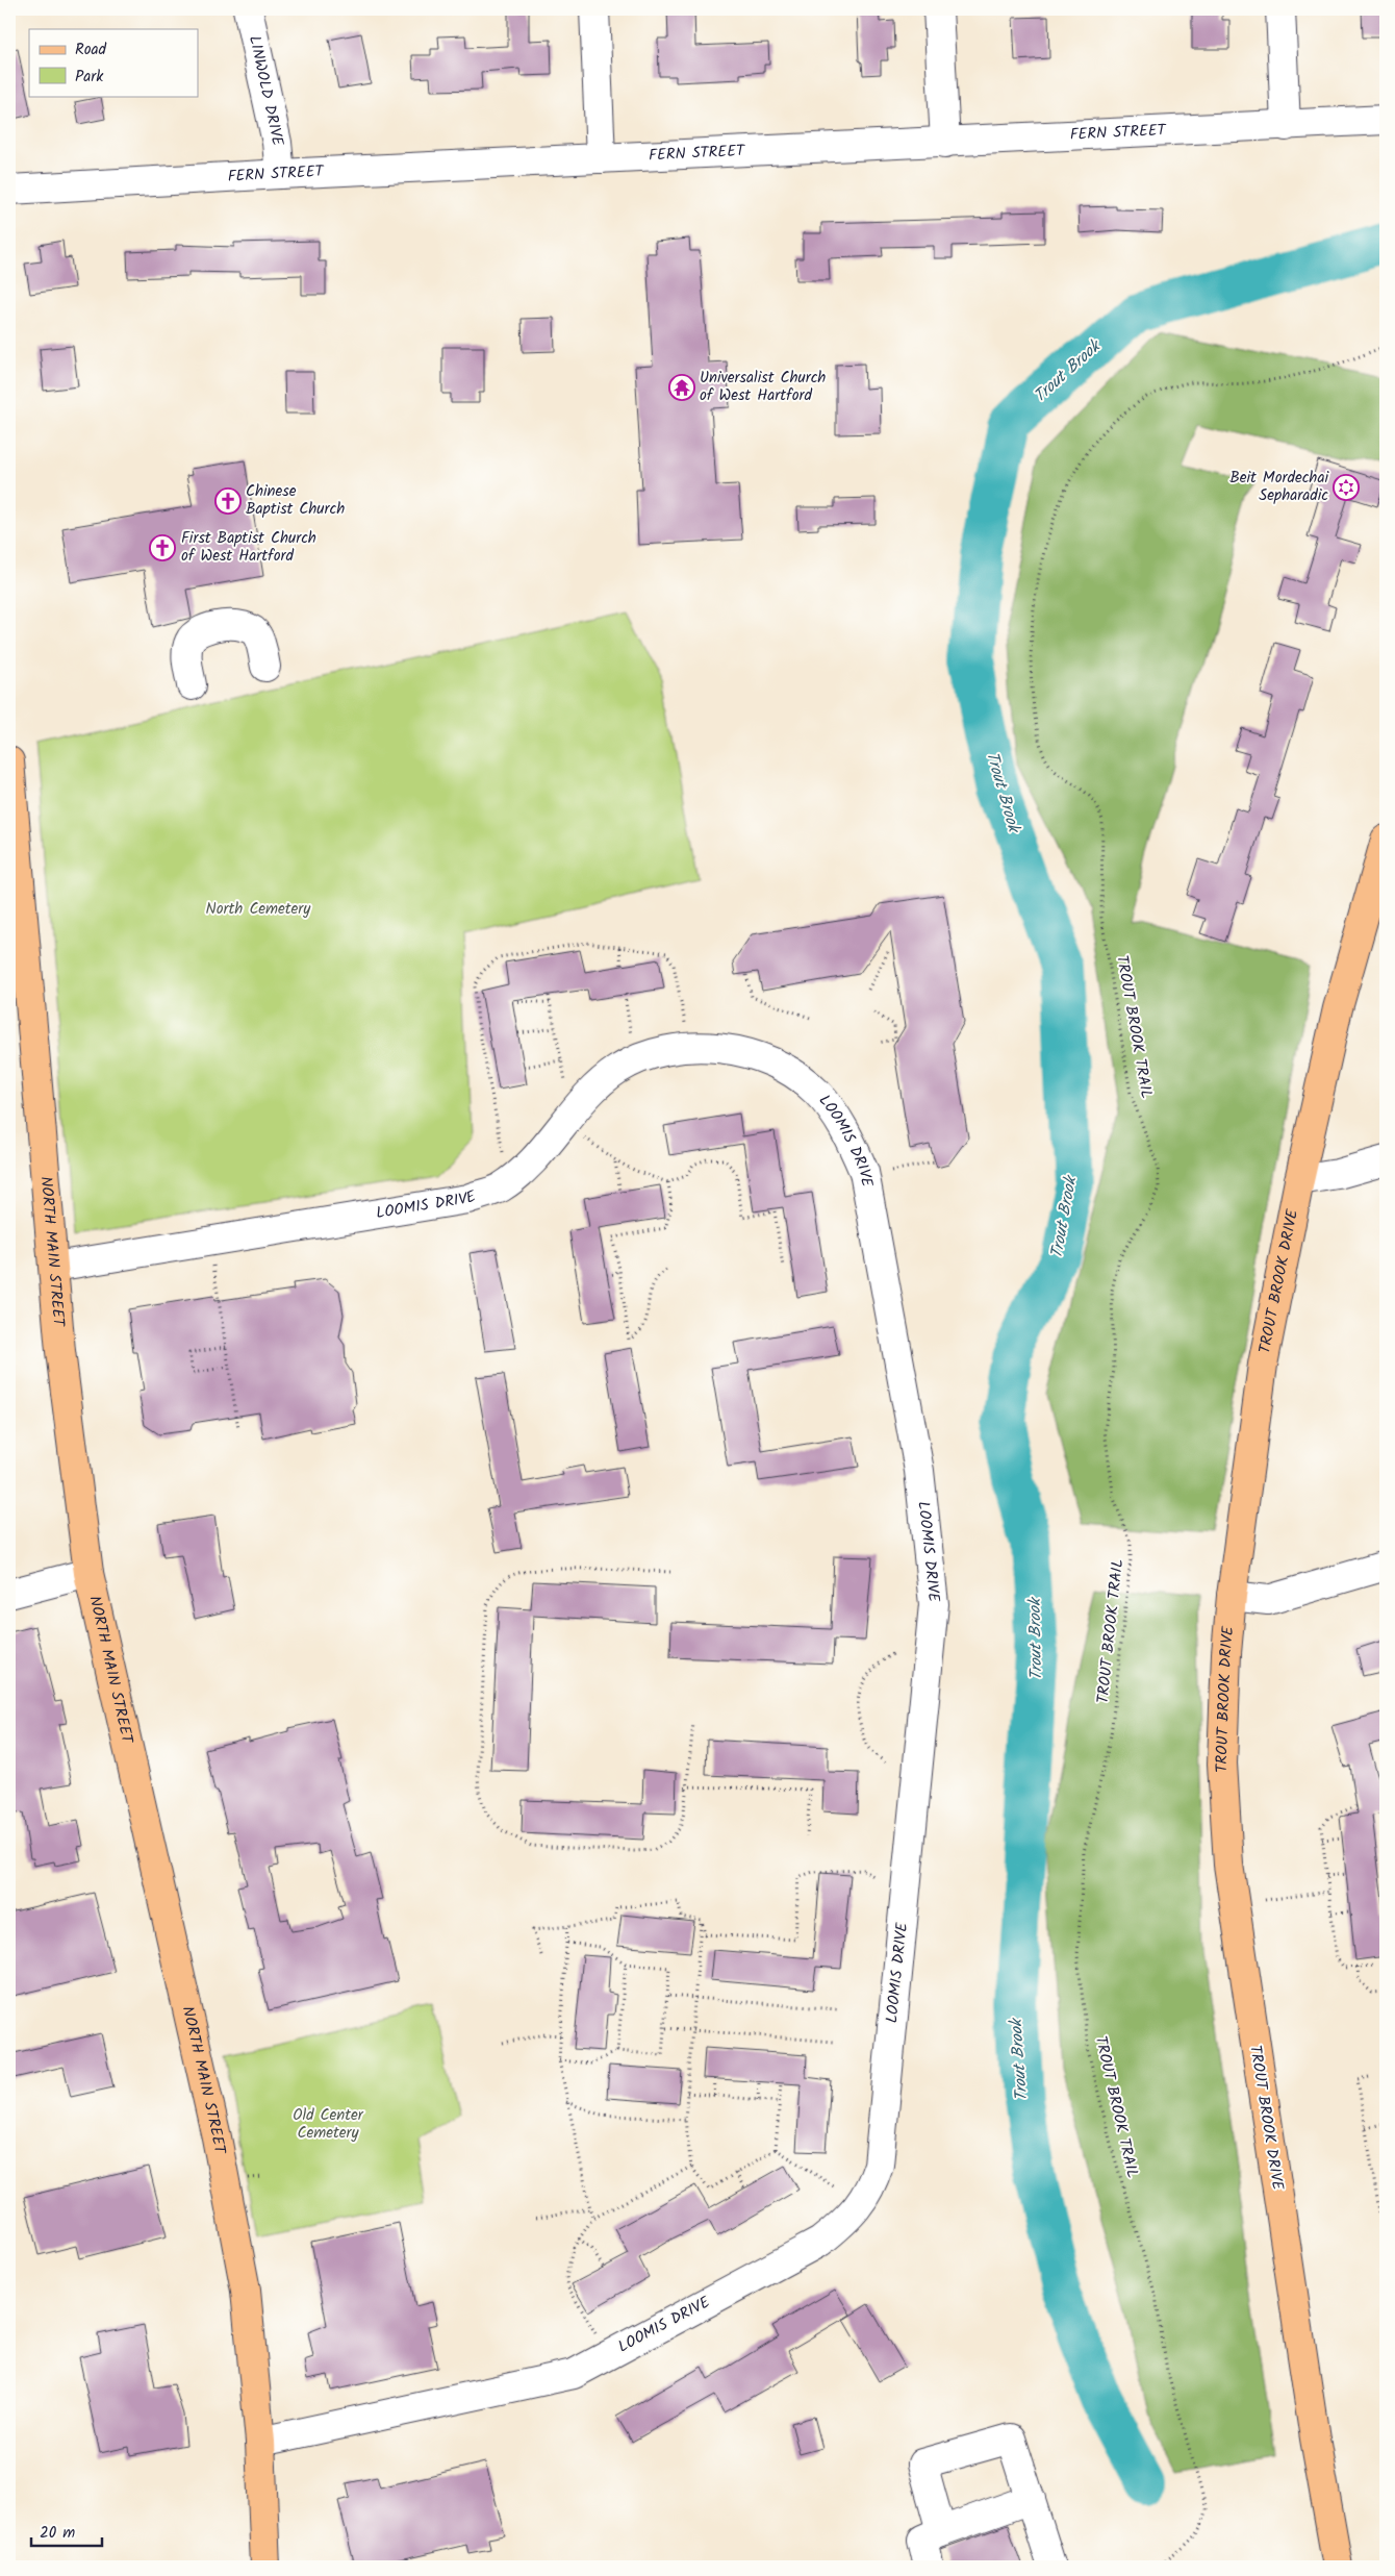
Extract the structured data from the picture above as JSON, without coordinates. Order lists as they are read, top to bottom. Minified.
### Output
{"streets":{"main road":["NORTH MAIN STREET","TROUT BROOK DRIVE"],"street":["LINWOLD DRIVE","FERN STREET","LOOMIS DRIVE"],"path":["TROUT BROOK TRAIL"]},"crossings":[["LINWOLD DRIVE","FERN STREET"],["LOOMIS DRIVE","NORTH MAIN STREET"]],"water":["Trout Brook"],"parks":["North Cemetery","Old Center Cemetery"],"places":{"temple":["Universalist Church of West Hartford"],"synagogue":["Beit Mordechai Sepharadic"],"church":["Chinese Baptist Church","First Baptist Church of West Hartford"]},"legend":["Road","Park"],"scale_bar":"20 m"}
